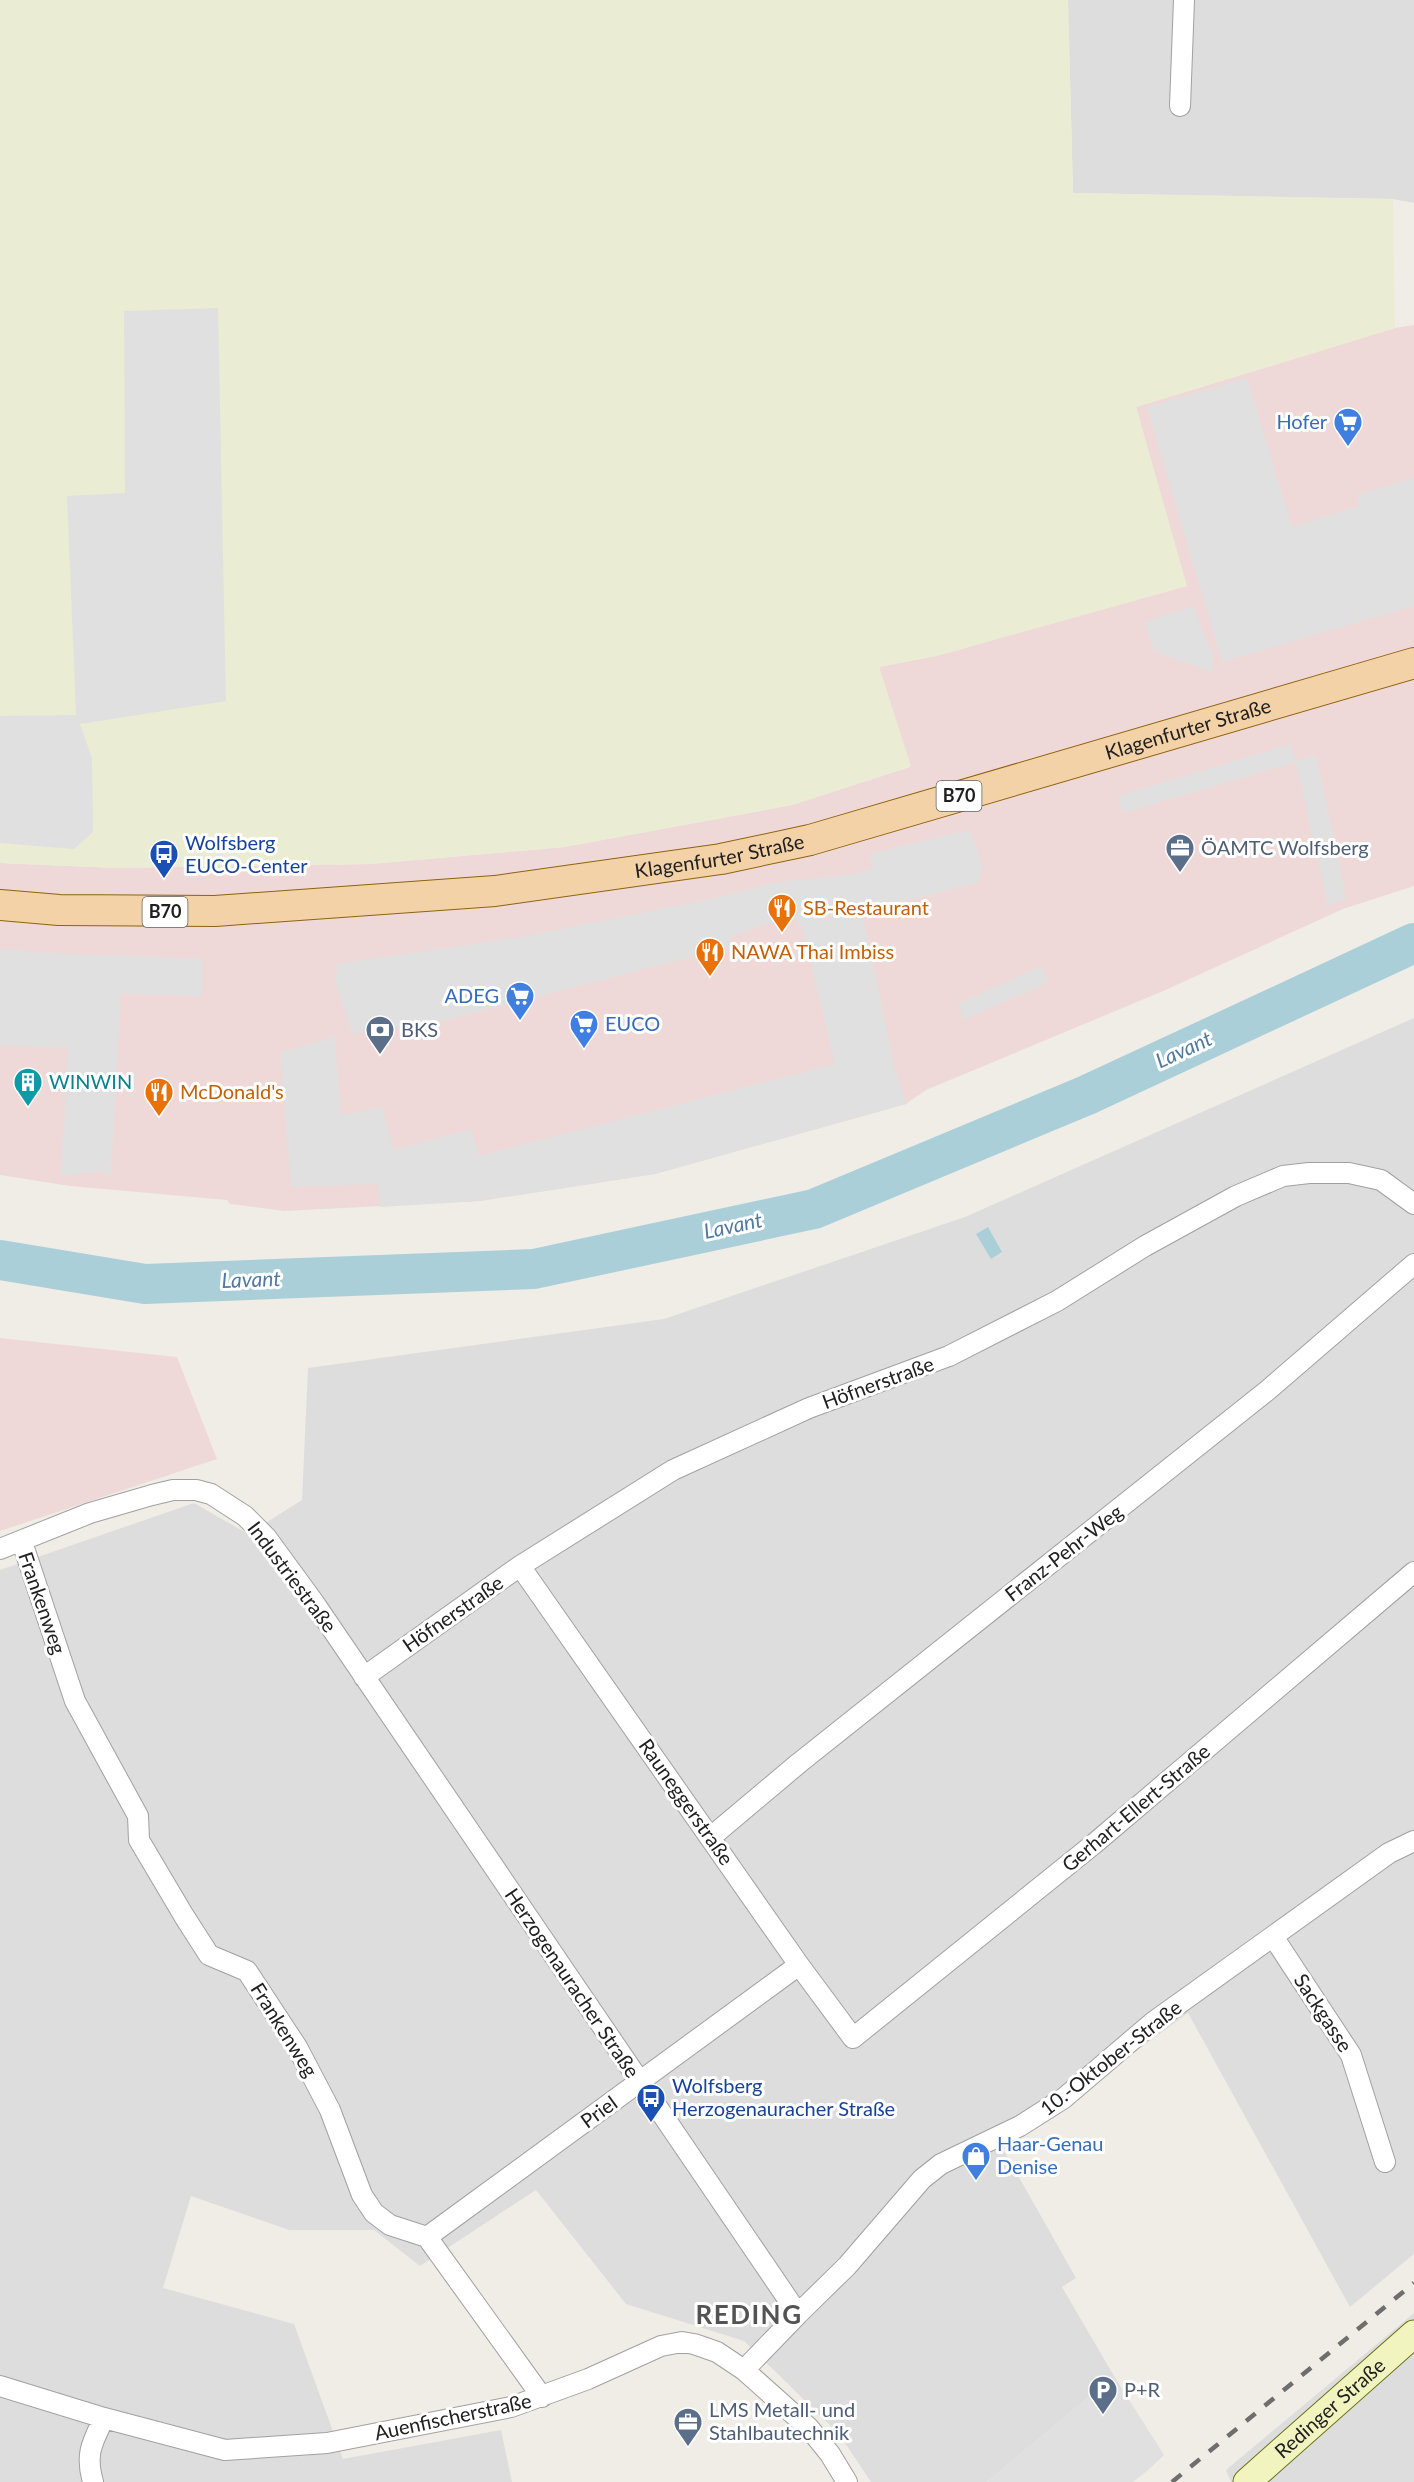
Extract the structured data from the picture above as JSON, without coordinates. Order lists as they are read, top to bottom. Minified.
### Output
{"streets":{"main road":["Klagenfurter Straße","B70","Redinger Straße"],"street":["Höfnerstraße","Franz-Pehr-Weg","Industriestraße","Frankenweg","Rauneggerstraße","Gerhart-Ellert-Straße","Herzogenauracher Straße","Sackgasse","10.-Oktober-Straße","Priel","Auenfischerstraße"]},"crossings":[["Höfnerstraße","Industriestraße"],["Höfnerstraße","Rauneggerstraße"],["Höfnerstraße","Herzogenauracher Straße"],["Franz-Pehr-Weg","Rauneggerstraße"],["Industriestraße","Frankenweg"],["Industriestraße","Herzogenauracher Straße"],["Frankenweg","Priel"],["Rauneggerstraße","Gerhart-Ellert-Straße"],["Rauneggerstraße","Priel"],["Herzogenauracher Straße","10.-Oktober-Straße"],["Herzogenauracher Straße","Priel"],["Sackgasse","10.-Oktober-Straße"]],"districts":["REDING"],"water":["Lavant"],"places":{"supermarket":["Hofer","ADEG","EUCO"],"office":["ÖAMTC Wolfsberg","LMS Metall- und Stahlbautechnik"],"bus stop":["Wolfsberg EUCO-Center","Wolfsberg Herzogenauracher Straße"],"restaurant":["SB-Restaurant","NAWA Thai Imbiss","McDonald's"],"bank":["BKS"],"building":["WINWIN"],"shop":["Haar-Genau Denise"],"parking":["P+R"]}}
